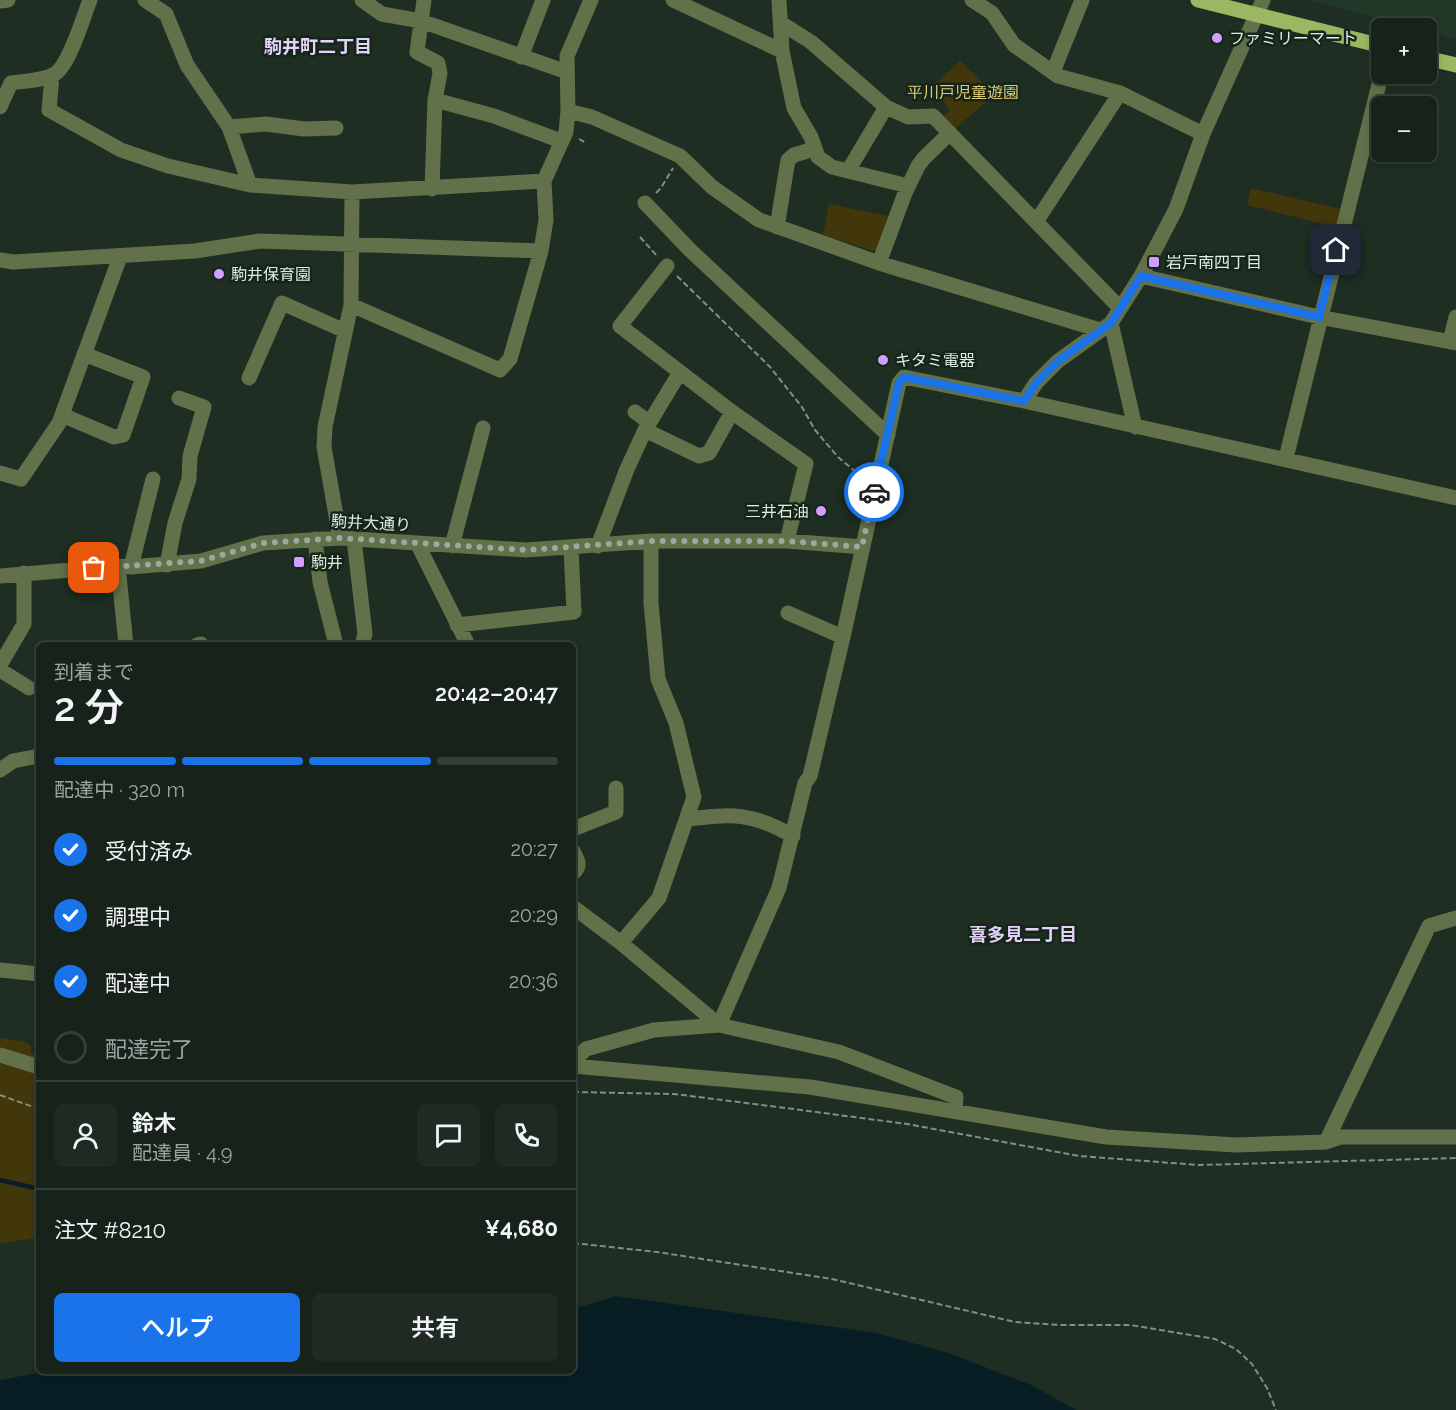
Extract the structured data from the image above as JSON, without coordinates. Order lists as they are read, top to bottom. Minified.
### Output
{"streets":{"street":["駒井大通り"]},"districts":["駒井町二丁目","喜多見二丁目"],"parks":["平川戸児童遊園"],"places":{"other":["ファミリーマート","駒井保育園","キタミ電器","三井石油"],"transit":["岩戸南四丁目","駒井"]},"page":{"map_buttons":["+","−"],"heading":["2 分","到着まで","20:42–20:47"],"panel":["鈴木","配達員 · 4.9","注文 #8210","¥4,680"],"bar":"配達中 · 320 m","list":[["受付済み","20:27"],["調理中","20:29"],["配達中","20:36"],"配達完了"],"buttons":["ヘルプ","共有"]}}
